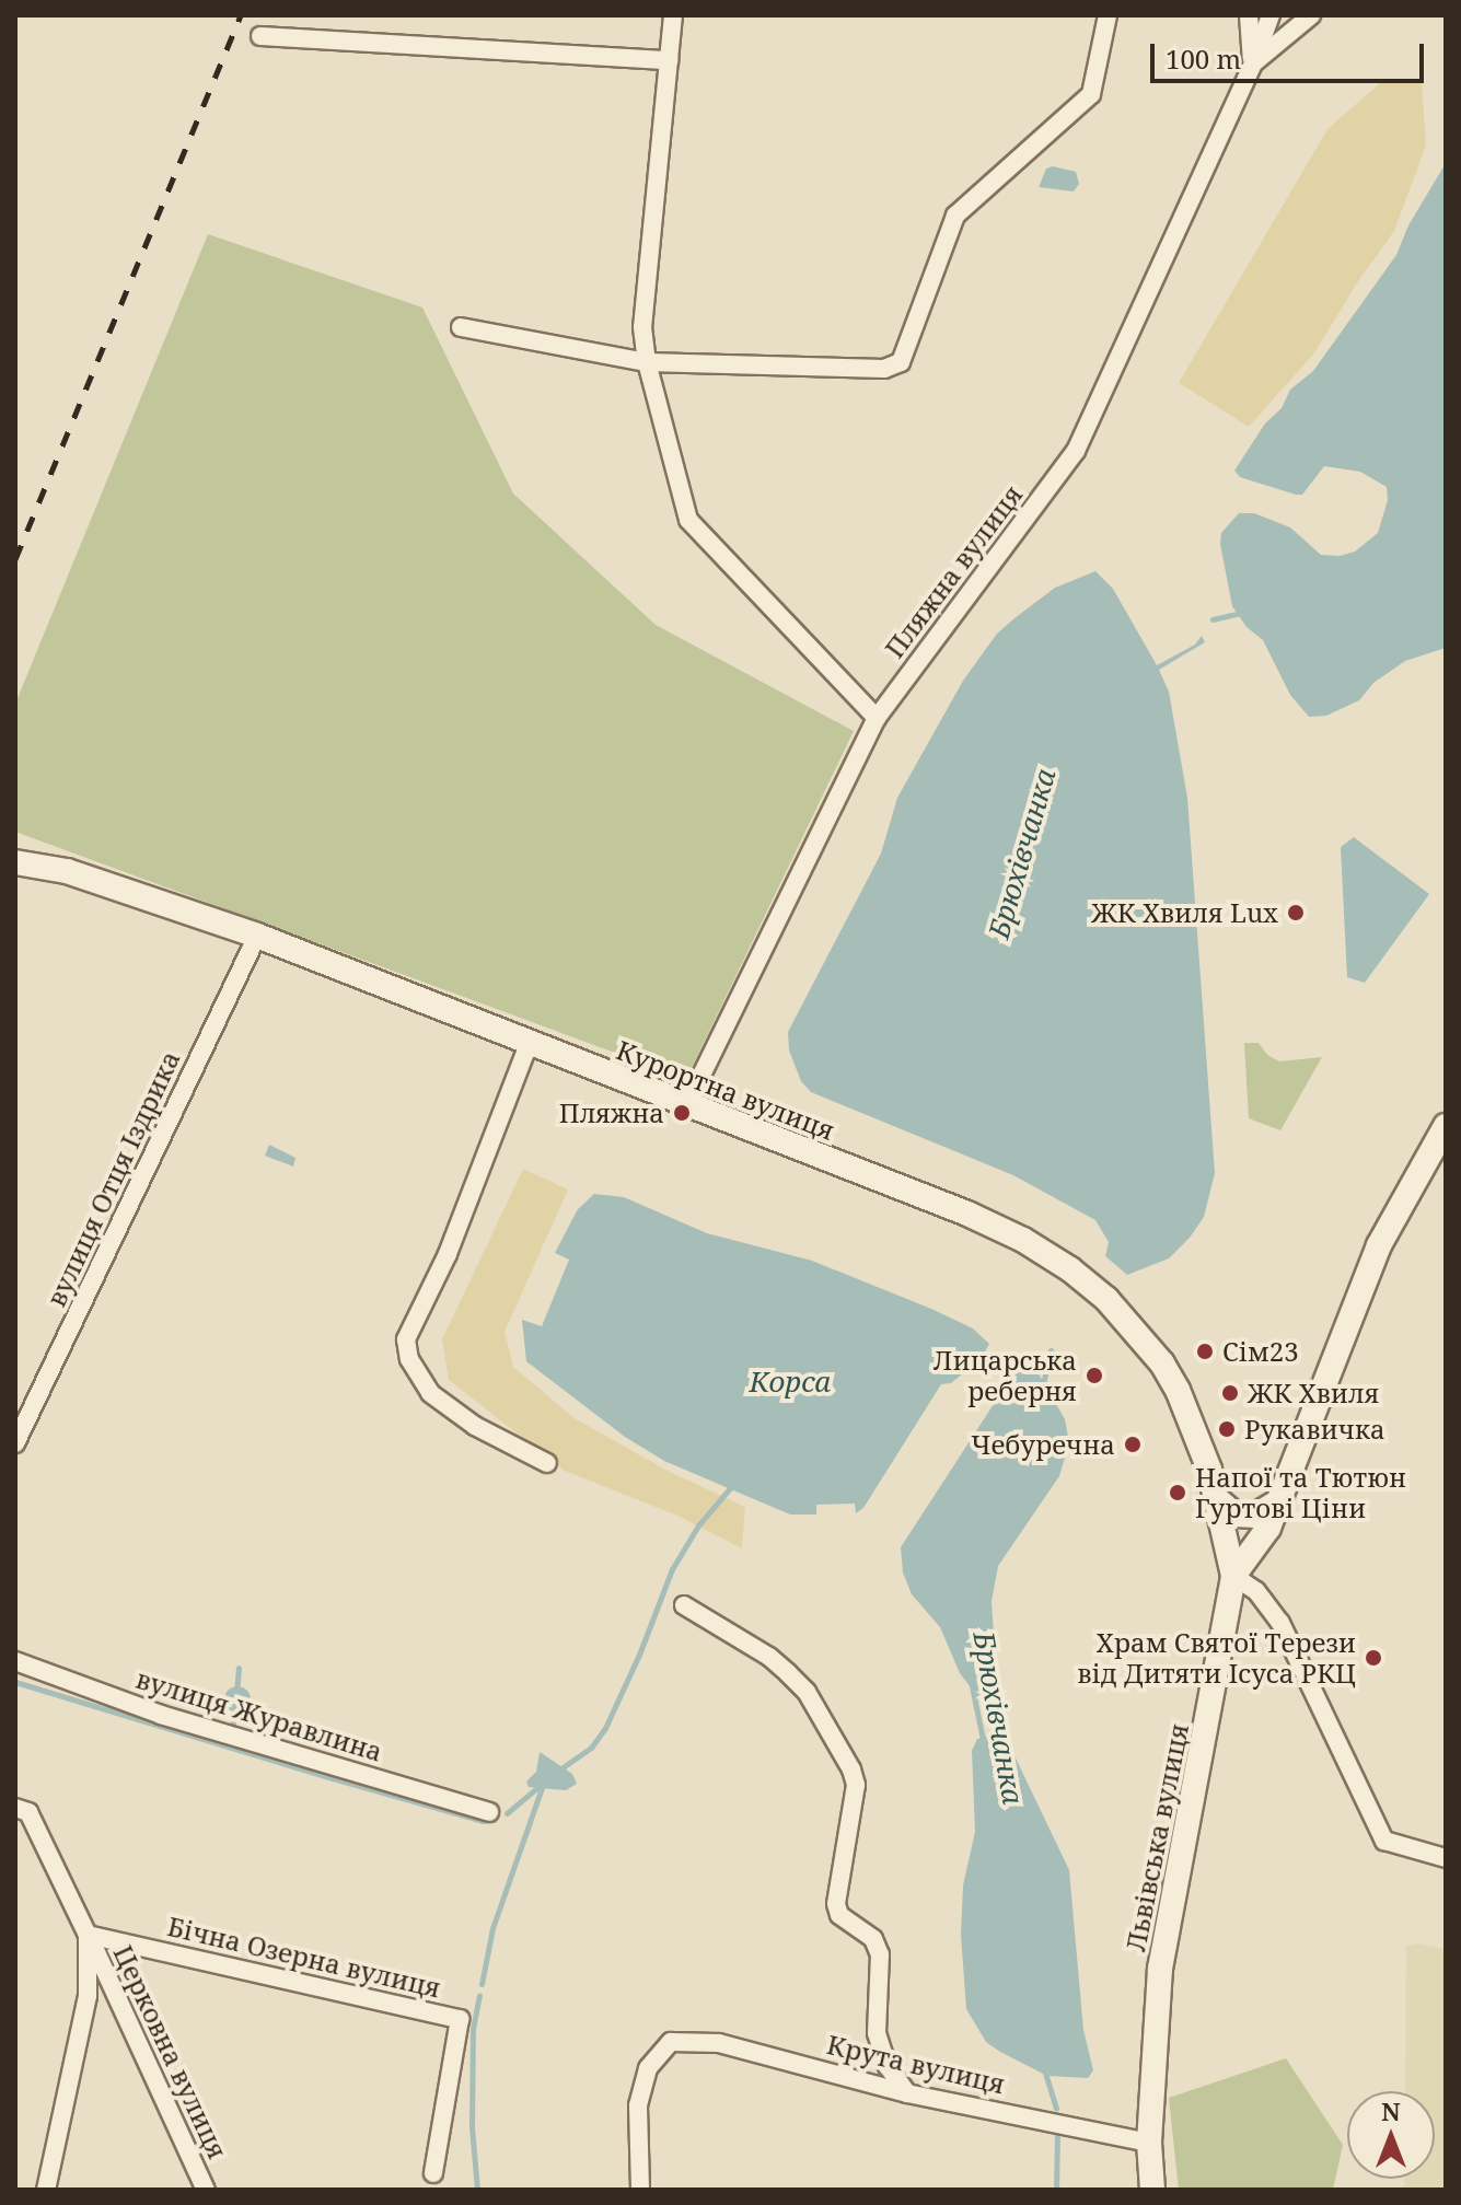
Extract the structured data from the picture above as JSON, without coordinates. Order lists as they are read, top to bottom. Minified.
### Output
{"streets":{"main road":["Курортна вулиця","Львівська вулиця"],"street":["Пляжна вулиця","вулиця Отця Іздрика","вулиця Журавлина","Бічна Озерна вулиця","Церковна вулиця","Крута вулиця"]},"crossings":[["Пляжна вулиця","Курортна вулиця"],["Курортна вулиця","вулиця Отця Іздрика"],["Курортна вулиця","Львівська вулиця"],["Львівська вулиця","Крута вулиця"],["Бічна Озерна вулиця","Церковна вулиця"]],"water":["Брюхівчанка","Корса"],"places":["ЖК Хвиля Lux","Пляжна","Сім23","Лицарська реберня","ЖК Хвиля","Рукавичка","Чебуречна","Напої та Тютюн Гуртові Ціни","Храм Святої Терези від Дитяти Ісуса РКЦ"],"scale_bar":"100 m","north":"top"}
